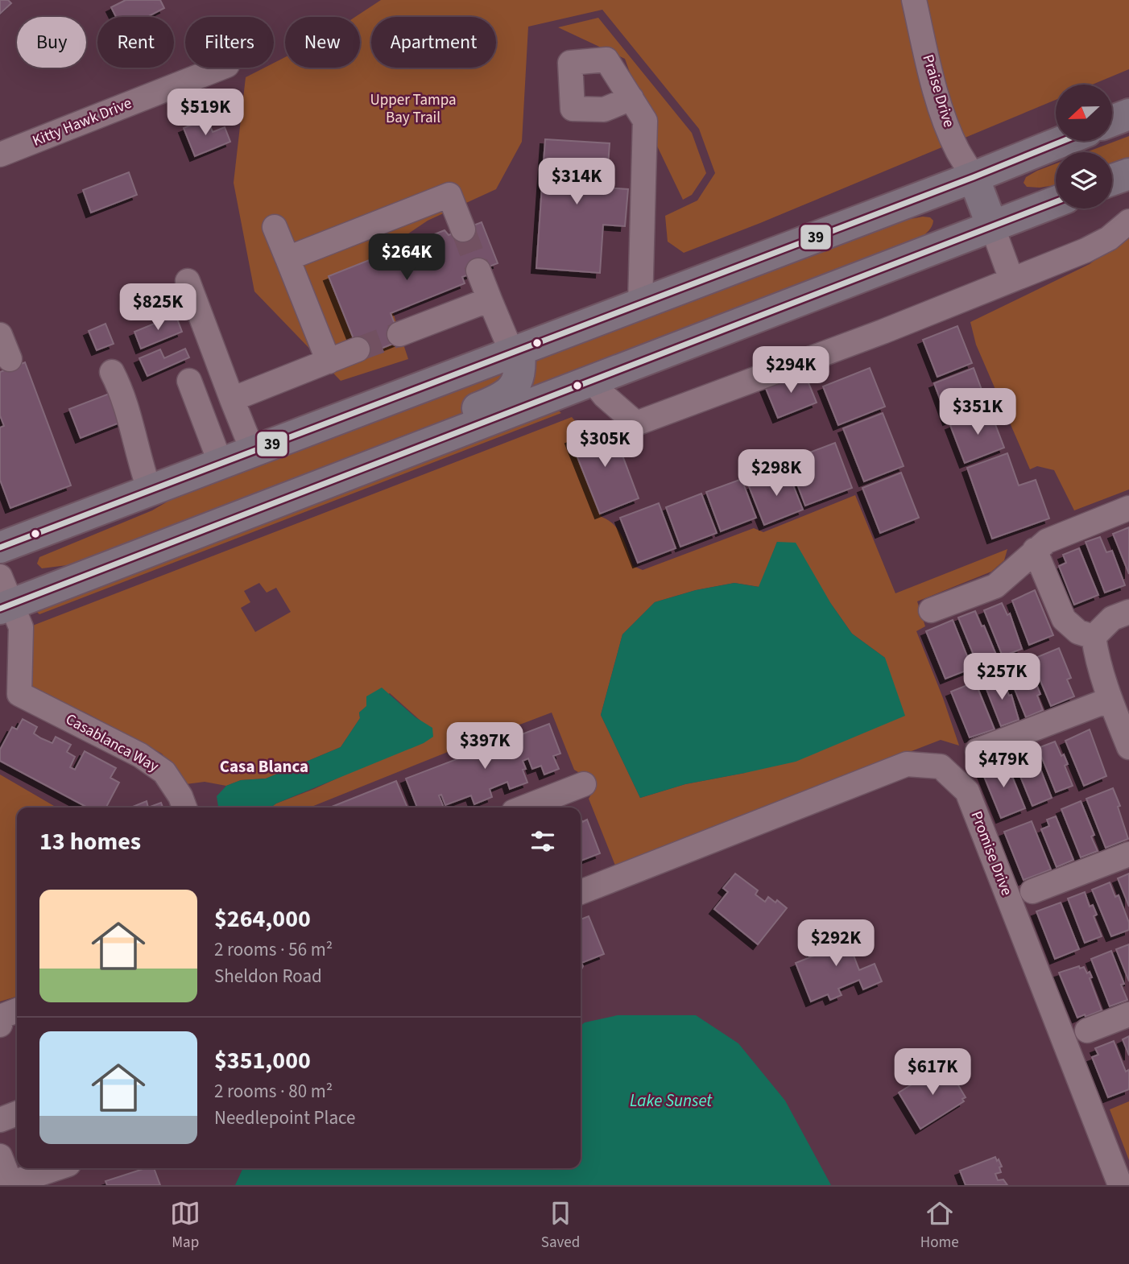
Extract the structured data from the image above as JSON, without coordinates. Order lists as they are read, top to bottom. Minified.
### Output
{"streets":{"street":["Praise Drive","Kitty Hawk Drive","Casablanca Way","Promise Drive"]},"districts":["Casa Blanca"],"water":["Lake Sunset"],"parks":["Upper Tampa Bay Trail"],"lines":["transit line 39"],"north":"left","page":{"chip":["Buy","Rent","Filters","New","Apartment"],"price":["$519K","$314K","$264K","$825K","$294K","$351K","$305K","$298K","$257K","$397K","$479K","$292K","$617K"],"heading":"13 homes","list":[{"name":"$264,000","note":"2 rooms · 56 m² · Sheldon Road"},{"name":"$351,000","note":"2 rooms · 80 m² · Needlepoint Place"}],"tabs":["Map","Saved","Home"]}}
